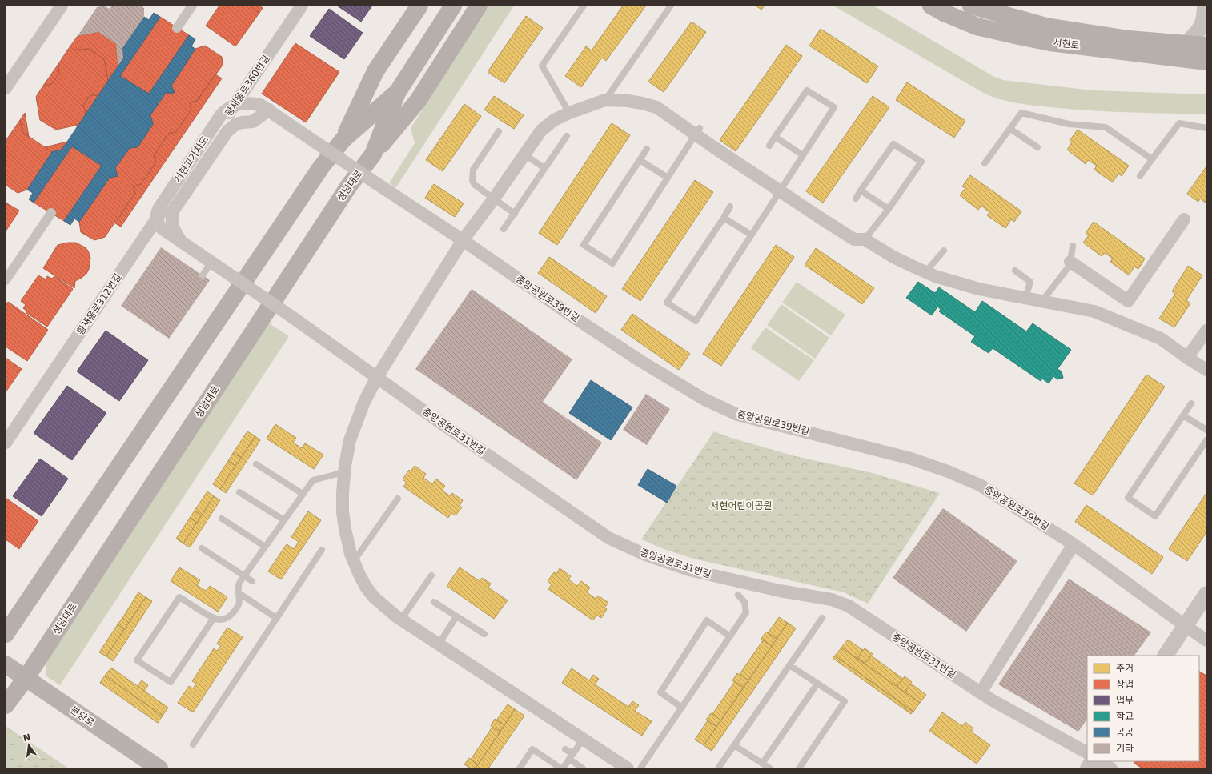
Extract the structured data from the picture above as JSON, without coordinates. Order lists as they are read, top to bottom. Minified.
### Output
{"streets":{"main road":["서현로","성남대로","분당로"],"street":["황새울로360번길","서현고가차도","중앙공원로39번길","황새울로312번길","중앙공원로31번길"]},"crossings":[["황새울로360번길","황새울로312번길"],["서현고가차도","중앙공원로39번길"],["서현고가차도","중앙공원로31번길"],["성남대로","분당로"]],"parks":["서현어린이공원"],"legend":["주거","상업","업무","학교","공공","기타"],"north":"top"}
